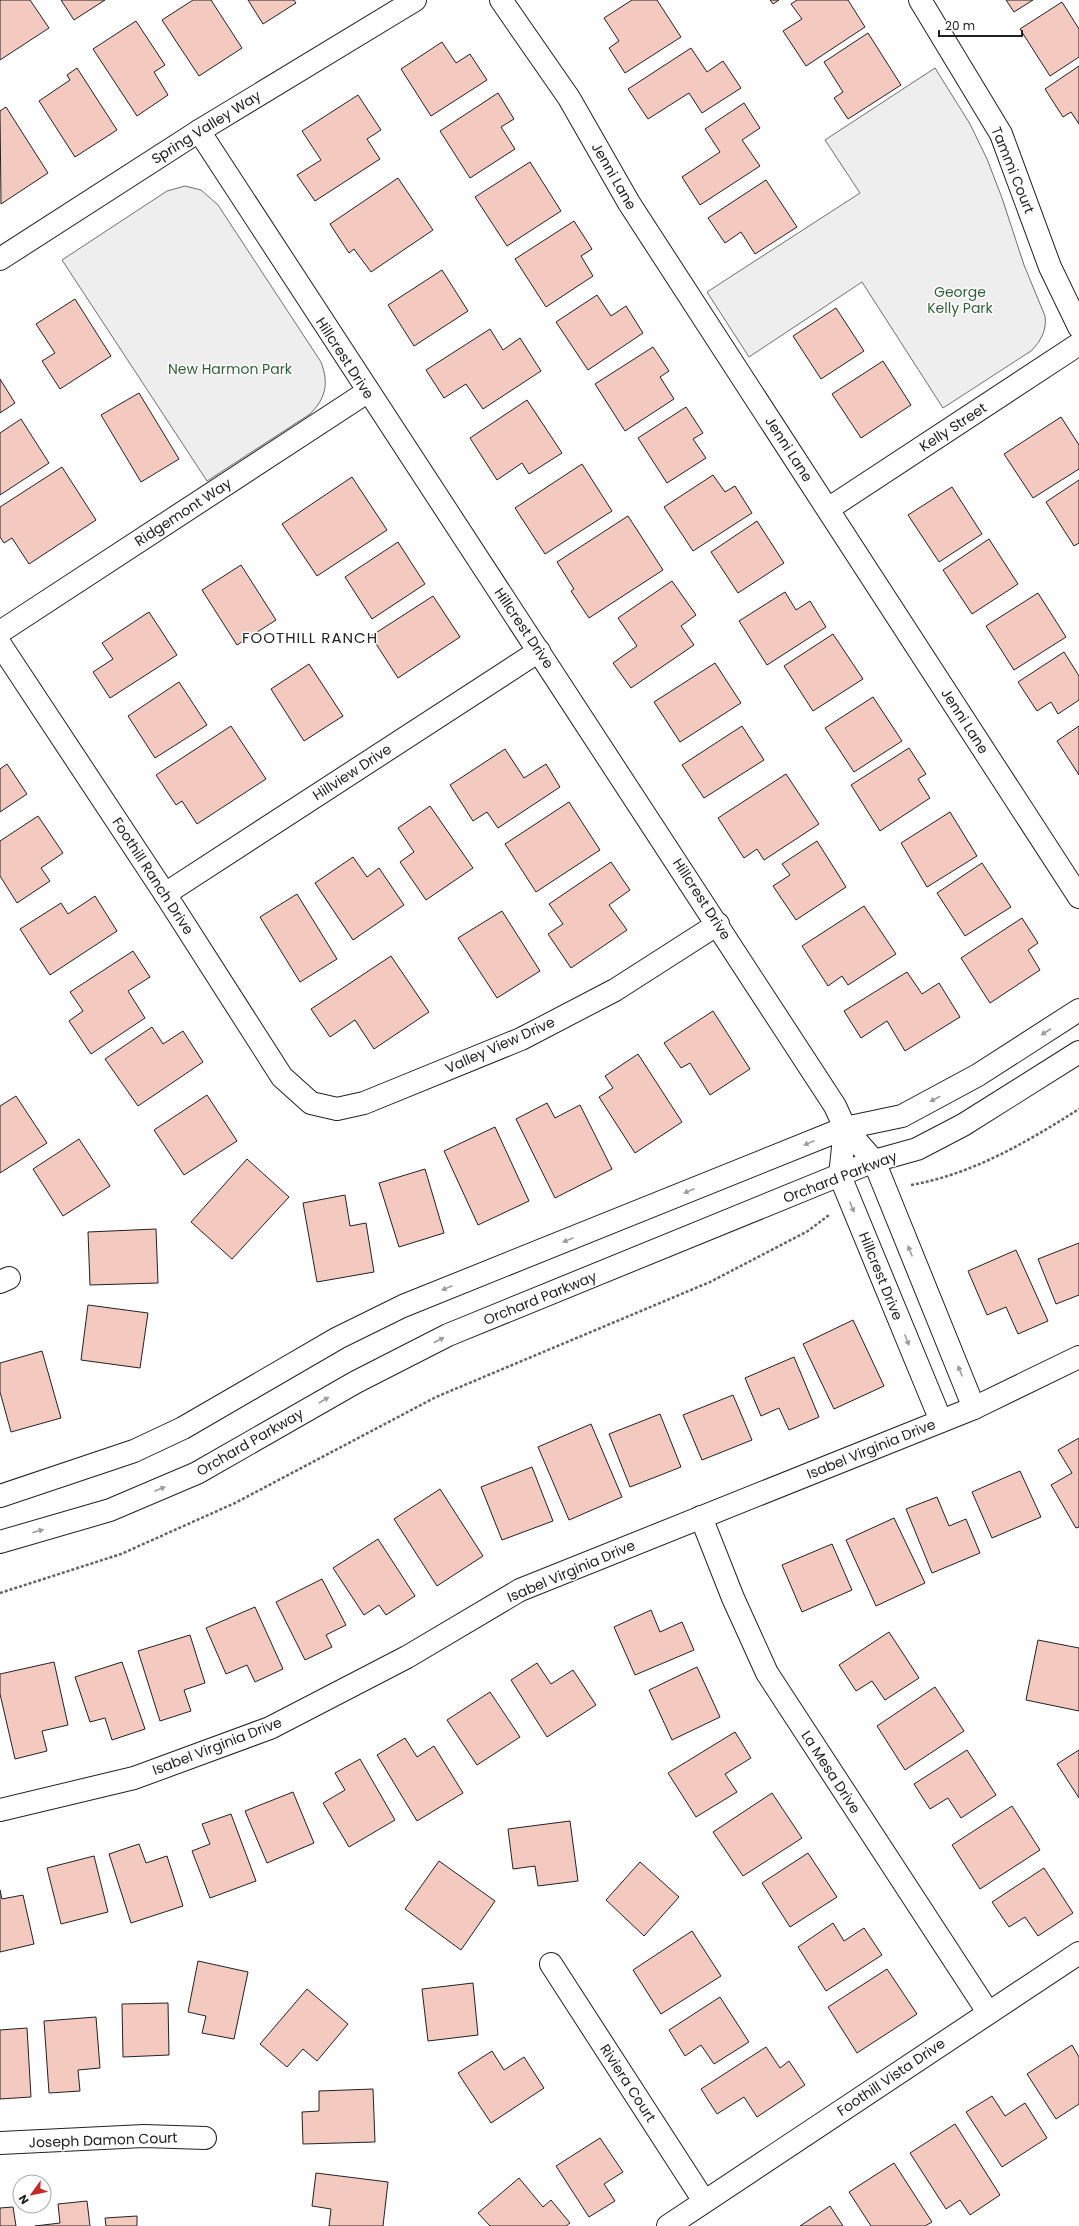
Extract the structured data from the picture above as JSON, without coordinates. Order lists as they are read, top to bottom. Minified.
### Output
{"streets":{"street":["Spring Valley Way","Tammi Court","Jenni Lane","Hillcrest Drive","Kelly Street","Ridgemont Way","Hillview Drive","Foothill Ranch Drive","Valley View Drive","Orchard Parkway","Isabel Virginia Drive","La Mesa Drive","Foothill Vista Drive","Riviera Court","Joseph Damon Court"]},"crossings":[["Spring Valley Way","Hillcrest Drive"],["Jenni Lane","Kelly Street"],["Hillcrest Drive","Ridgemont Way"],["Hillcrest Drive","Hillview Drive"],["Hillcrest Drive","Valley View Drive"],["Hillcrest Drive","Orchard Parkway"],["Hillcrest Drive","Isabel Virginia Drive"],["Hillview Drive","Foothill Ranch Drive"],["Foothill Ranch Drive","Valley View Drive"],["Isabel Virginia Drive","La Mesa Drive"],["La Mesa Drive","Foothill Vista Drive"],["Foothill Vista Drive","Riviera Court"]],"districts":["FOOTHILL RANCH"],"parks":["George Kelly Park","New Harmon Park"],"scale_bar":"20 m","north":"bottom left"}
